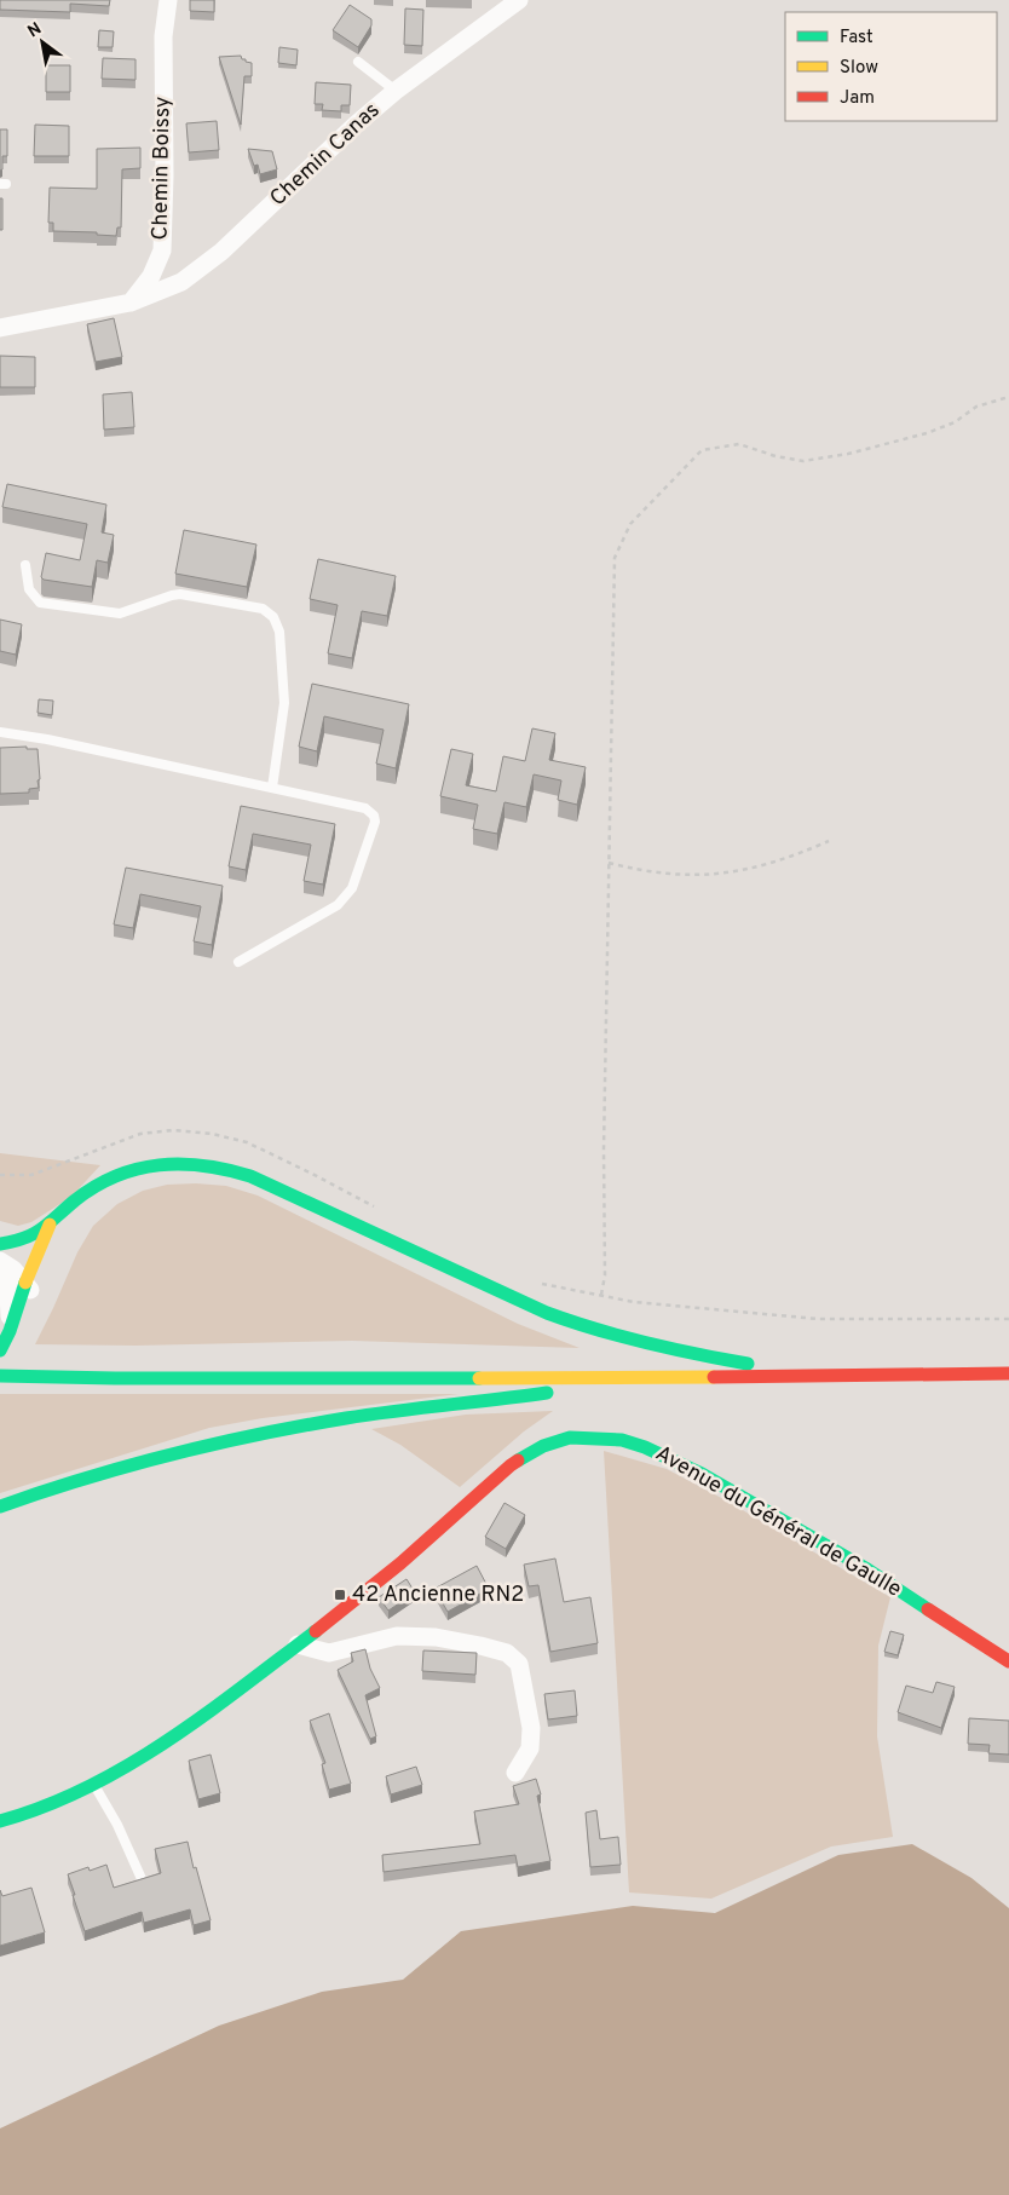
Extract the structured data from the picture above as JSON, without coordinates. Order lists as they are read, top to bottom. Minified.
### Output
{"streets":{"main road":["Avenue du Général de Gaulle"],"street":["Chemin Canas","Chemin Boissy"]},"crossings":[["Chemin Canas","Chemin Boissy"]],"places":{"transit":["42 Ancienne RN2"]},"legend":["Fast","Slow","Jam"],"north":"top left"}
